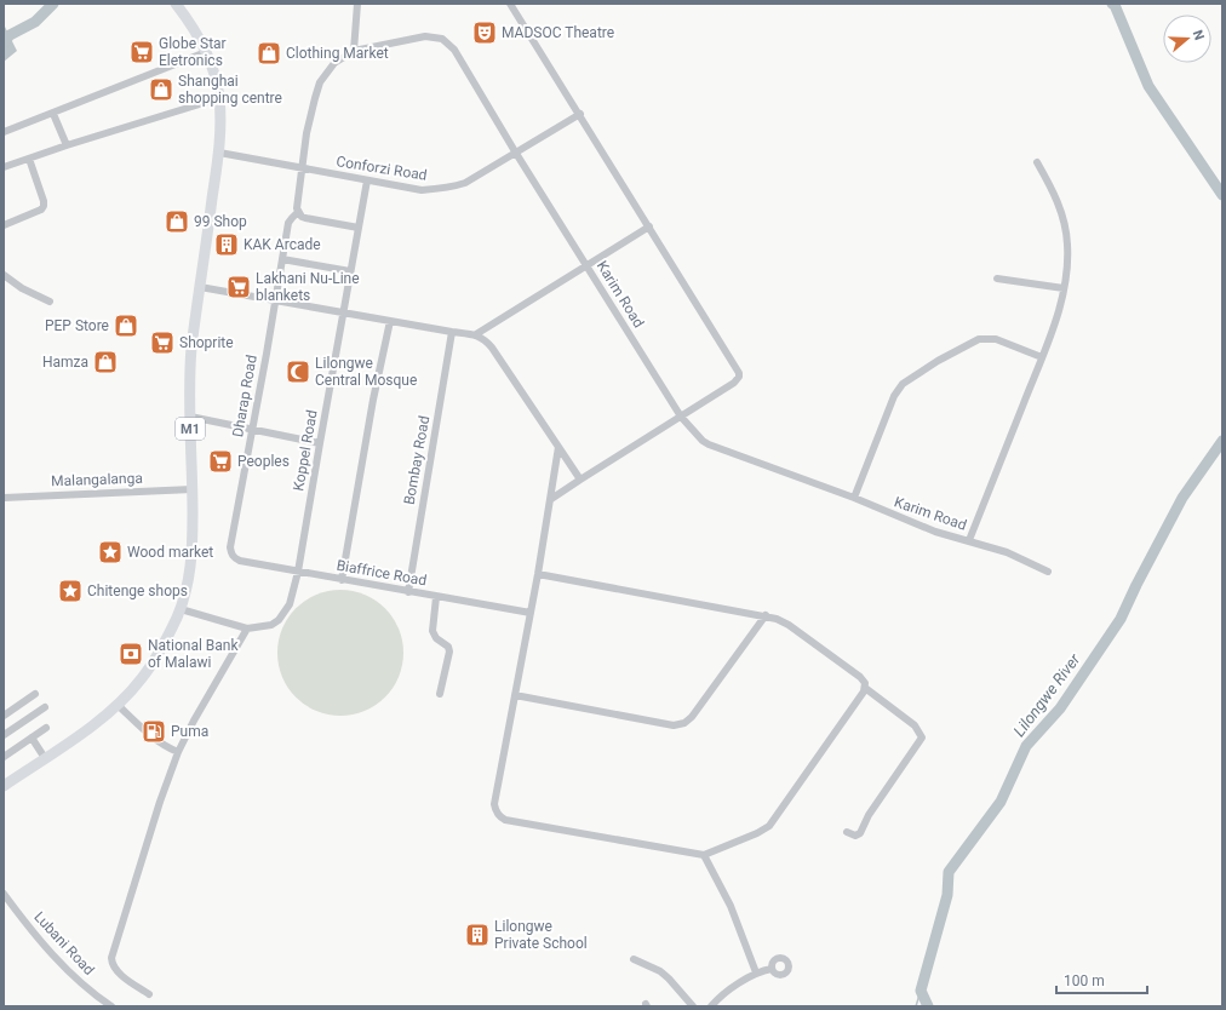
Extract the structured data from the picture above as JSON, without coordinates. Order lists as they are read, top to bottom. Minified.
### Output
{"streets":{"highway":["M1"],"street":["Conforzi Road","Karim Road","Dharap Road","Koppel Road","Bombay Road","Malangalanga","Biaffrice Road","Lubani Road"]},"crossings":[["Conforzi Road","Karim Road"],["Conforzi Road","M1"],["Conforzi Road","Koppel Road"],["Karim Road","Dharap Road"],["Dharap Road","Biaffrice Road"],["M1","Koppel Road"],["M1","Malangalanga"],["Koppel Road","Biaffrice Road"],["Bombay Road","Biaffrice Road"]],"water":["Lilongwe River"],"places":{"theatre":["MADSOC Theatre"],"supermarket":["Globe Star Eletronics","Lakhani Nu-Line blankets","Shoprite","Peoples"],"shop":["Clothing Market","Shanghai shopping centre","99 Shop","PEP Store","Hamza"],"building":["KAK Arcade","Lilongwe Private School"],"mosque":["Lilongwe Central Mosque"],"place":["Wood market","Chitenge shops"],"bank":["National Bank of Malawi"],"fuel station":["Puma"]},"scale_bar":"100 m","north":"right"}
